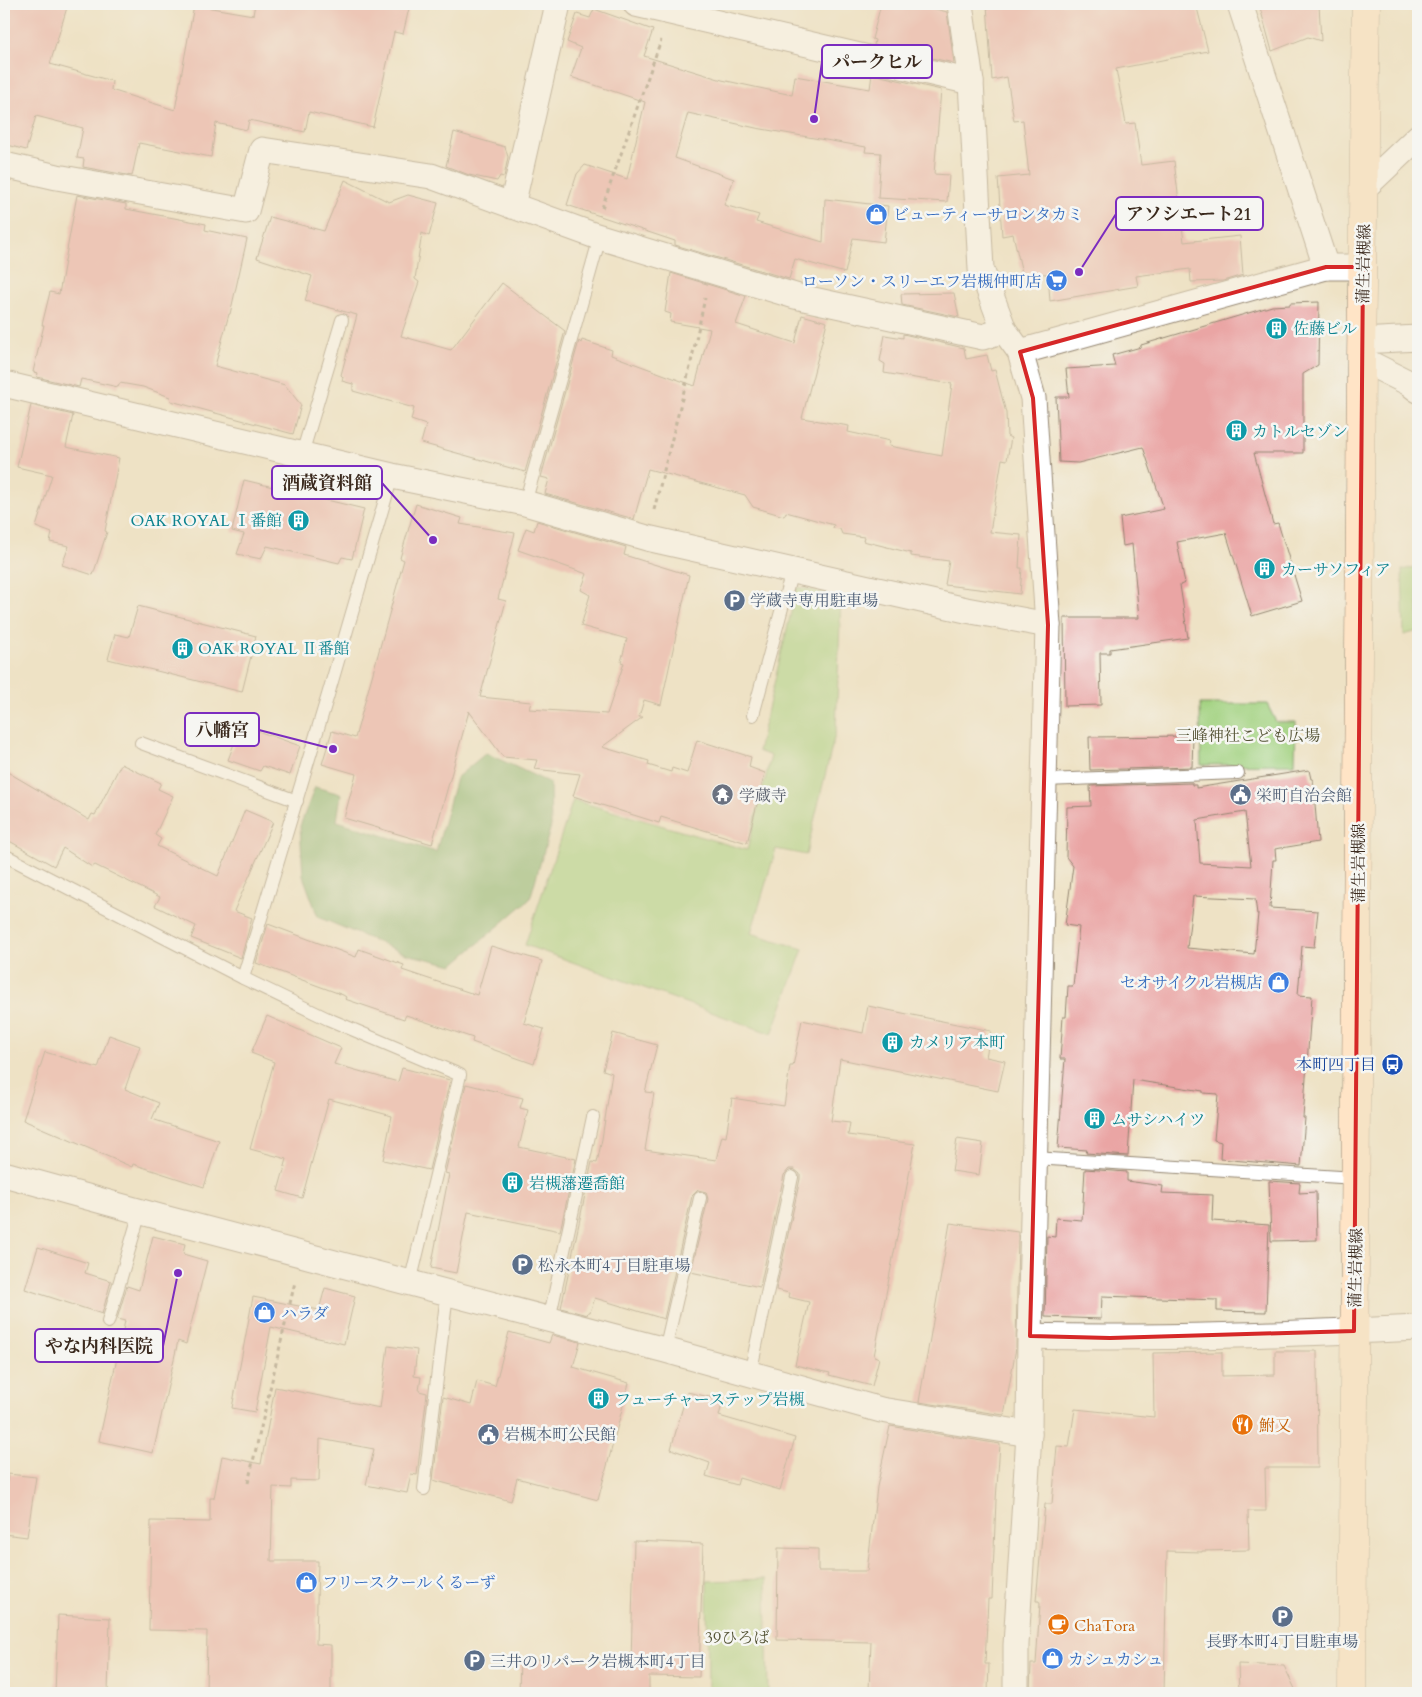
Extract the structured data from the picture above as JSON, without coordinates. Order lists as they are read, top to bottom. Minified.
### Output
{"streets":{"main road":["蒲生岩槻線"]},"parks":["三峰神社こども広場","39ひろば"],"places":{"other":["パークヒル","アソシエート21","酒蔵資料館","八幡宮","やな内科医院"],"shop":["ビューティーサロンタカミ","セオサイクル岩槻店","ハラダ","フリースクールくるーず","カシュカシュ"],"supermarket":["ローソン・スリーエフ岩槻仲町店"],"building":["佐藤ビル","カトルセゾン","OAK ROYAL Ⅰ番館","カーサソフィア","OAK ROYAL Ⅱ番館","カメリア本町","ムサシハイツ","岩槻藩遷喬館","フューチャーステップ岩槻"],"parking":["学蔵寺専用駐車場","松永本町4丁目駐車場","長野本町4丁目駐車場","三井のリパーク岩槻本町4丁目"],"temple":["学蔵寺"],"public building":["栄町自治会館","岩槻本町公民館"],"bus stop":["本町四丁目"],"restaurant":["鮒又"],"cafe":["ChaTora"]}}
